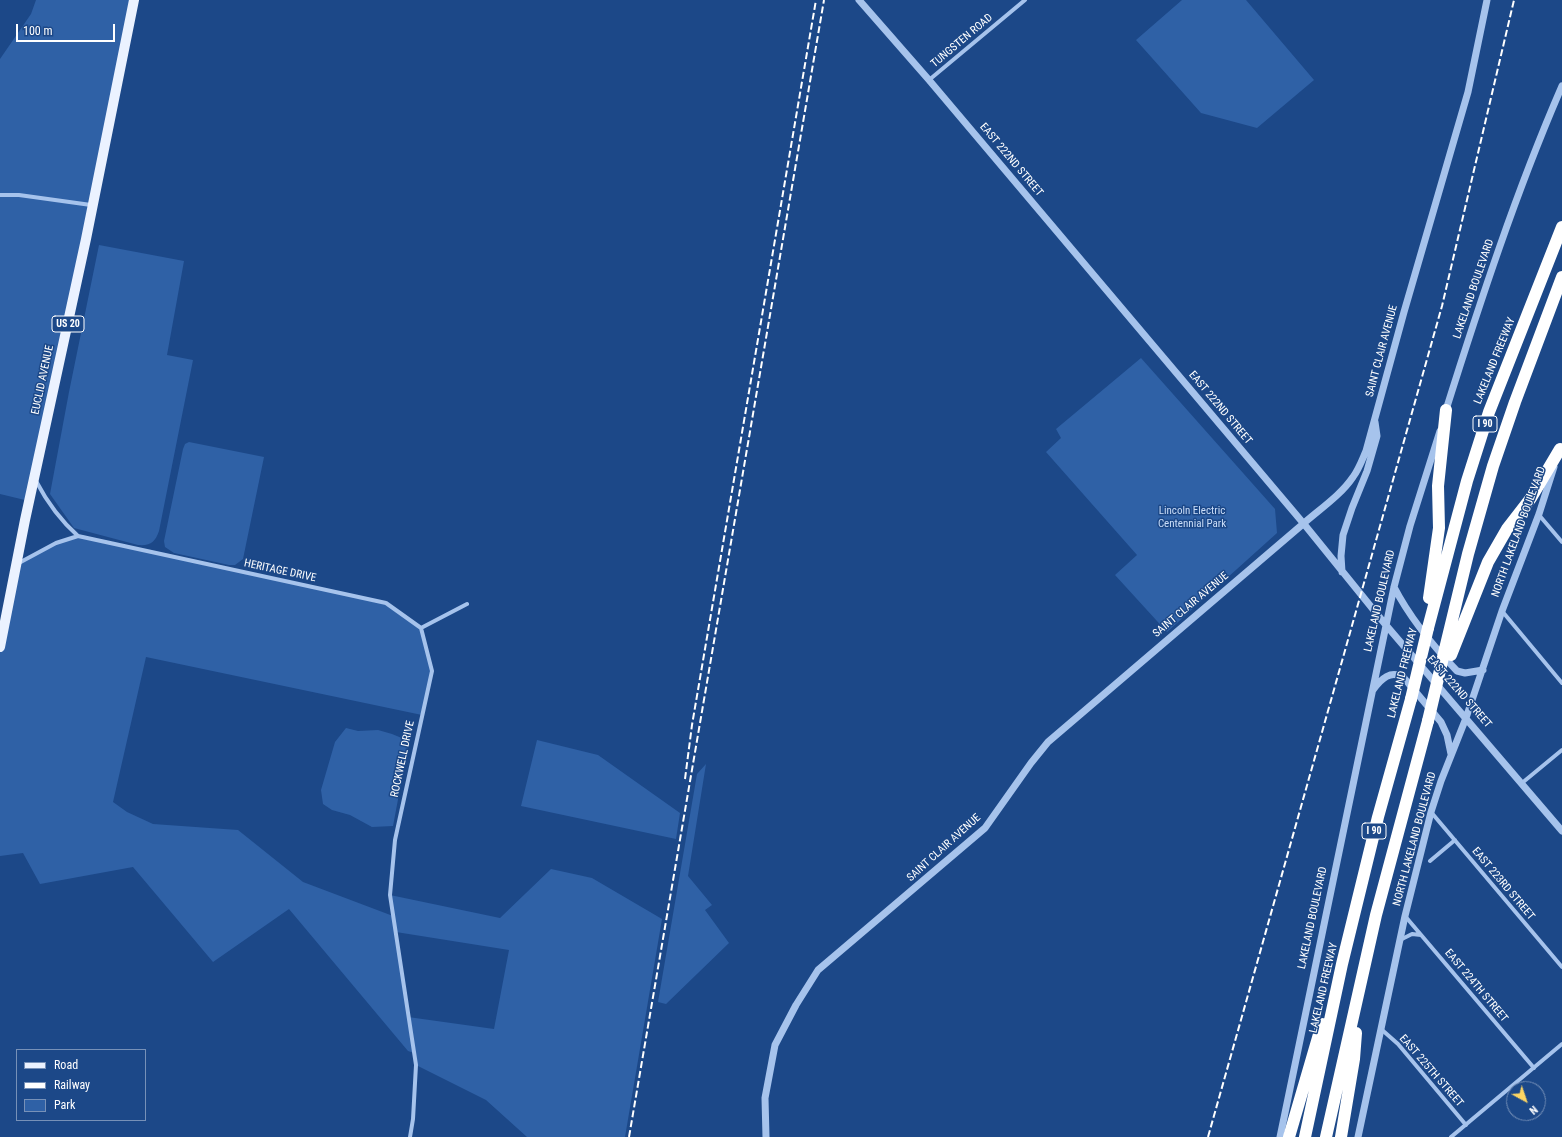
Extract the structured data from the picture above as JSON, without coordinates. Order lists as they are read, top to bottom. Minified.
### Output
{"streets":{"highway":["LAKELAND FREEWAY","I 90"],"main road":["US 20","EUCLID AVENUE"],"street":["TUNGSTEN ROAD","EAST 222ND STREET","LAKELAND BOULEVARD","SAINT CLAIR AVENUE","NORTH LAKELAND BOULEVARD","HERITAGE DRIVE","ROCKWELL DRIVE","EAST 223RD STREET","EAST 224TH STREET","EAST 225TH STREET"]},"crossings":[["TUNGSTEN ROAD","EAST 222ND STREET"],["EAST 222ND STREET","LAKELAND BOULEVARD"],["EAST 222ND STREET","SAINT CLAIR AVENUE"],["EAST 222ND STREET","NORTH LAKELAND BOULEVARD"],["EUCLID AVENUE","HERITAGE DRIVE"],["NORTH LAKELAND BOULEVARD","EAST 223RD STREET"],["NORTH LAKELAND BOULEVARD","EAST 224TH STREET"],["NORTH LAKELAND BOULEVARD","EAST 225TH STREET"],["HERITAGE DRIVE","ROCKWELL DRIVE"]],"parks":["Lincoln Electric Centennial Park"],"legend":["Road","Railway","Park"],"scale_bar":"100 m","north":"bottom right"}
